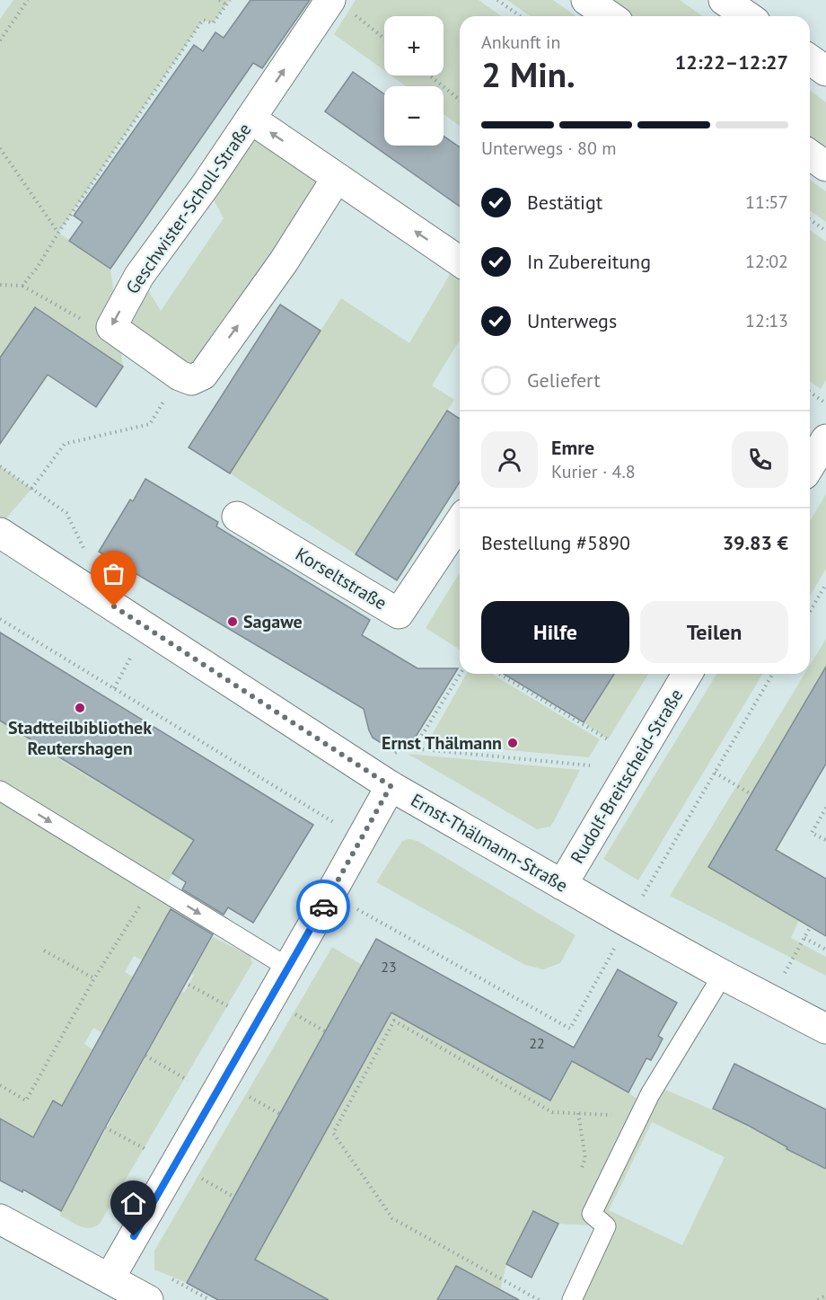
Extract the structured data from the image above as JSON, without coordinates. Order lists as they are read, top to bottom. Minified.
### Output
{"streets":{"street":["Geschwister-Scholl-Straße","Korseltstraße","Rudolf-Breitscheid-Straße","Ernst-Thälmann-Straße"]},"crossings":[["Rudolf-Breitscheid-Straße","Ernst-Thälmann-Straße"]],"places":["Sagawe","Stadtteilbibliothek Reutershagen","Ernst Thälmann"],"house_numbers":["23","22"],"page":{"map_buttons":["+","−"],"heading":["2 Min.","Ankunft in","12:22–12:27"],"panel":["Emre","Kurier · 4.8","Bestellung #5890","39.83 €"],"bar":"Unterwegs · 80 m","list":[["Bestätigt","11:57"],["In Zubereitung","12:02"],["Unterwegs","12:13"],"Geliefert"],"buttons":["Hilfe","Teilen"]}}
